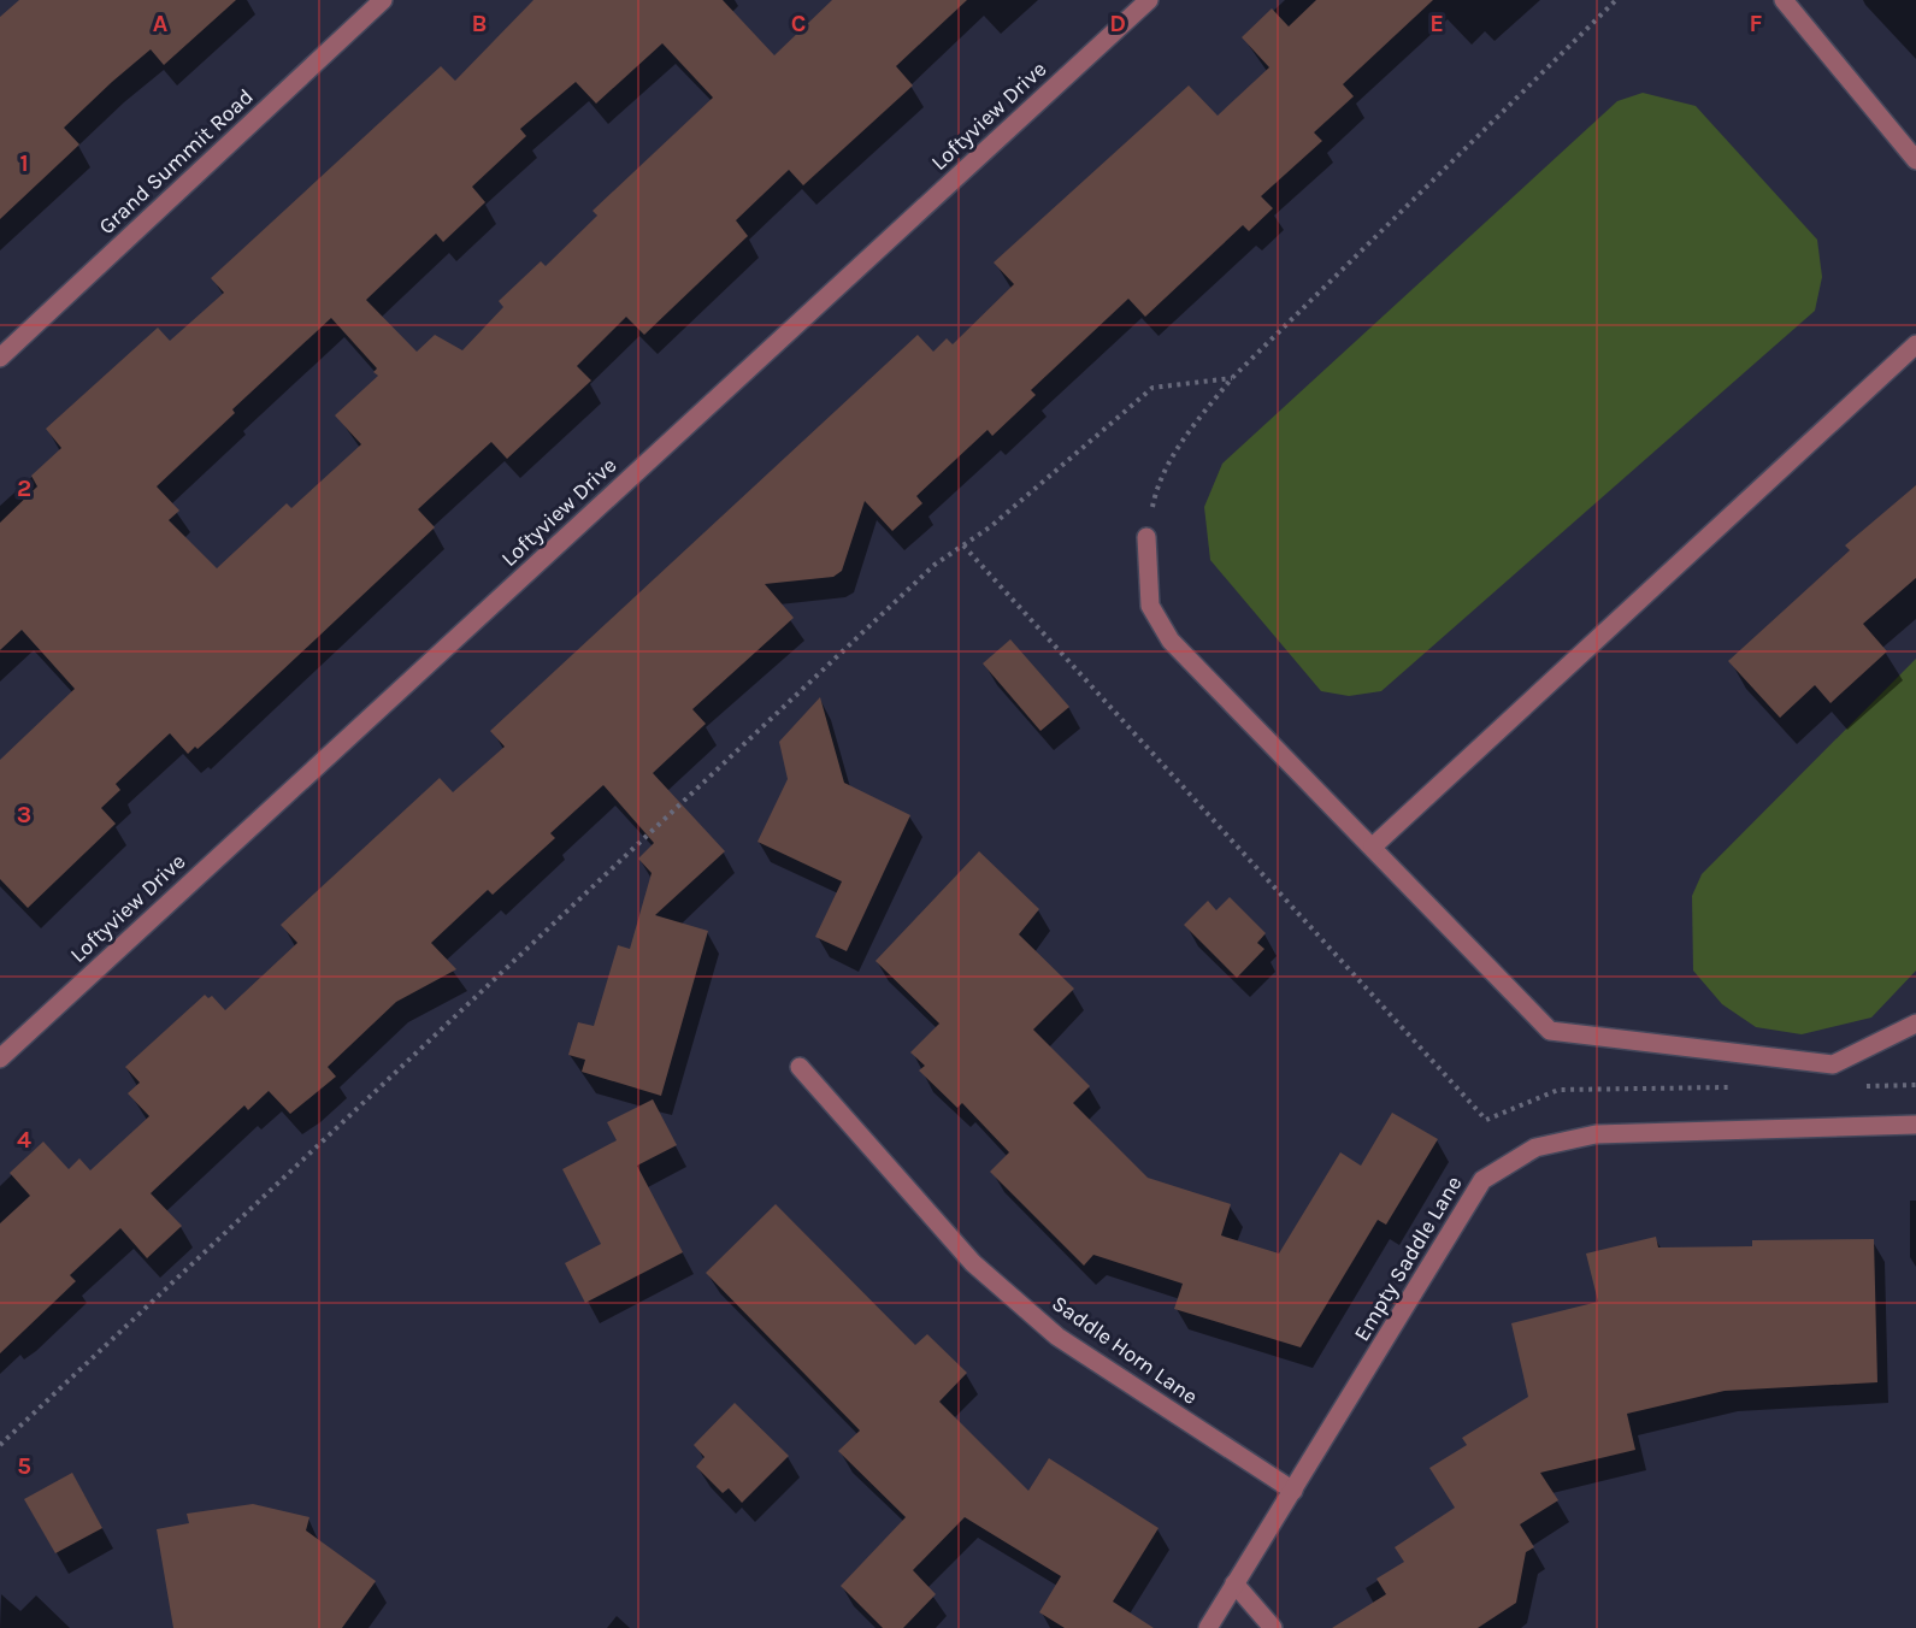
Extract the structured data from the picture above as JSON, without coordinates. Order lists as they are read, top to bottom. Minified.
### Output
{"streets":{"street":["Loftyview Drive","Grand Summit Road","Empty Saddle Lane","Saddle Horn Lane"]},"crossings":[["Empty Saddle Lane","Saddle Horn Lane"]],"grid":{"columns":["A","B","C","D","E","F"],"rows":["1","2","3","4","5"]}}
